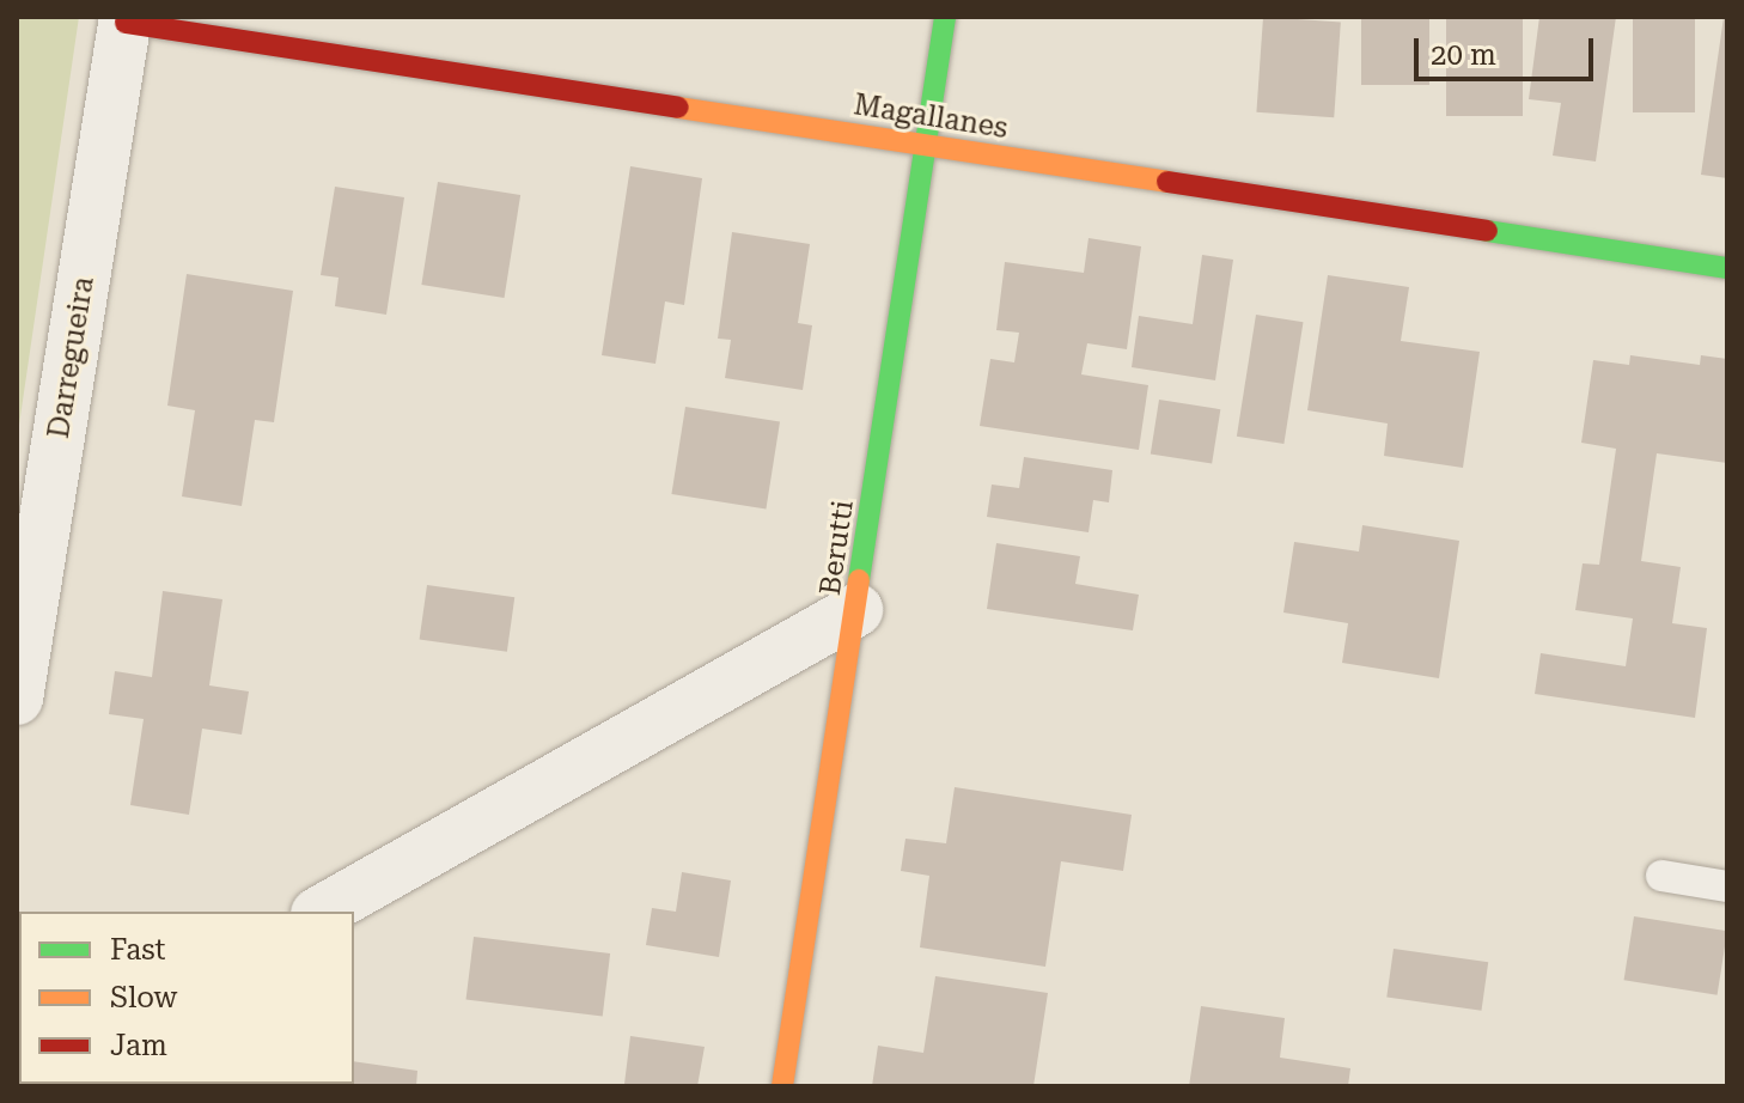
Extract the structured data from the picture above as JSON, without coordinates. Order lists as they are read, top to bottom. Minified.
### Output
{"streets":{"street":["Magallanes","Darregueira","Berutti"]},"crossings":[["Magallanes","Darregueira"],["Magallanes","Berutti"]],"legend":["Fast","Slow","Jam"],"scale_bar":"20 m"}
